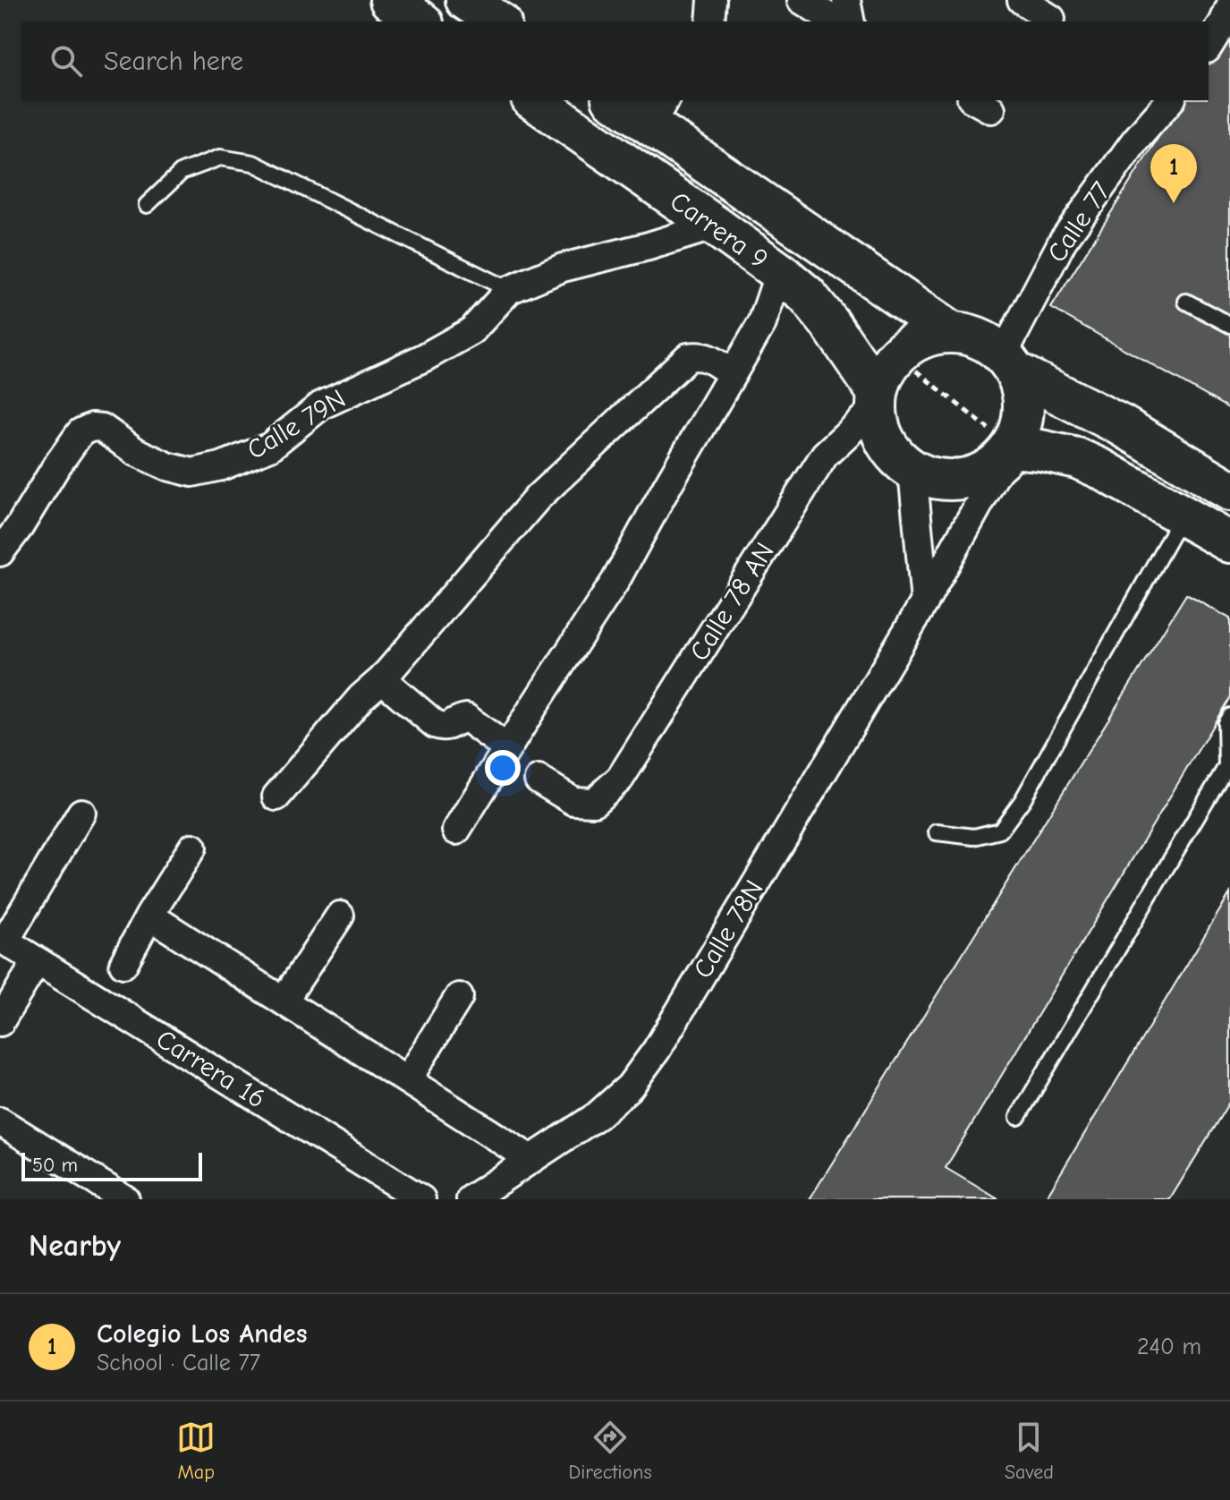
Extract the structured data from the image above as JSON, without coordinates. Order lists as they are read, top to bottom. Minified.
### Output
{"streets":{"main road":["Carrera 9"],"street":["Calle 77","Calle 79N","Calle 78 AN","Calle 78N","Carrera 16"]},"crossings":[["Carrera 9","Calle 79N"],["Carrera 9","Calle 78 AN"]],"scale_bar":"50 m","page":{"search":"Search here","pins":"1","scale":"50 m","heading":"Nearby","list":[{"mark":"1","name":"Colegio Los Andes","note":"School · Calle 77","value":"240 m"}],"nav":["Map","Directions","Saved"]}}
